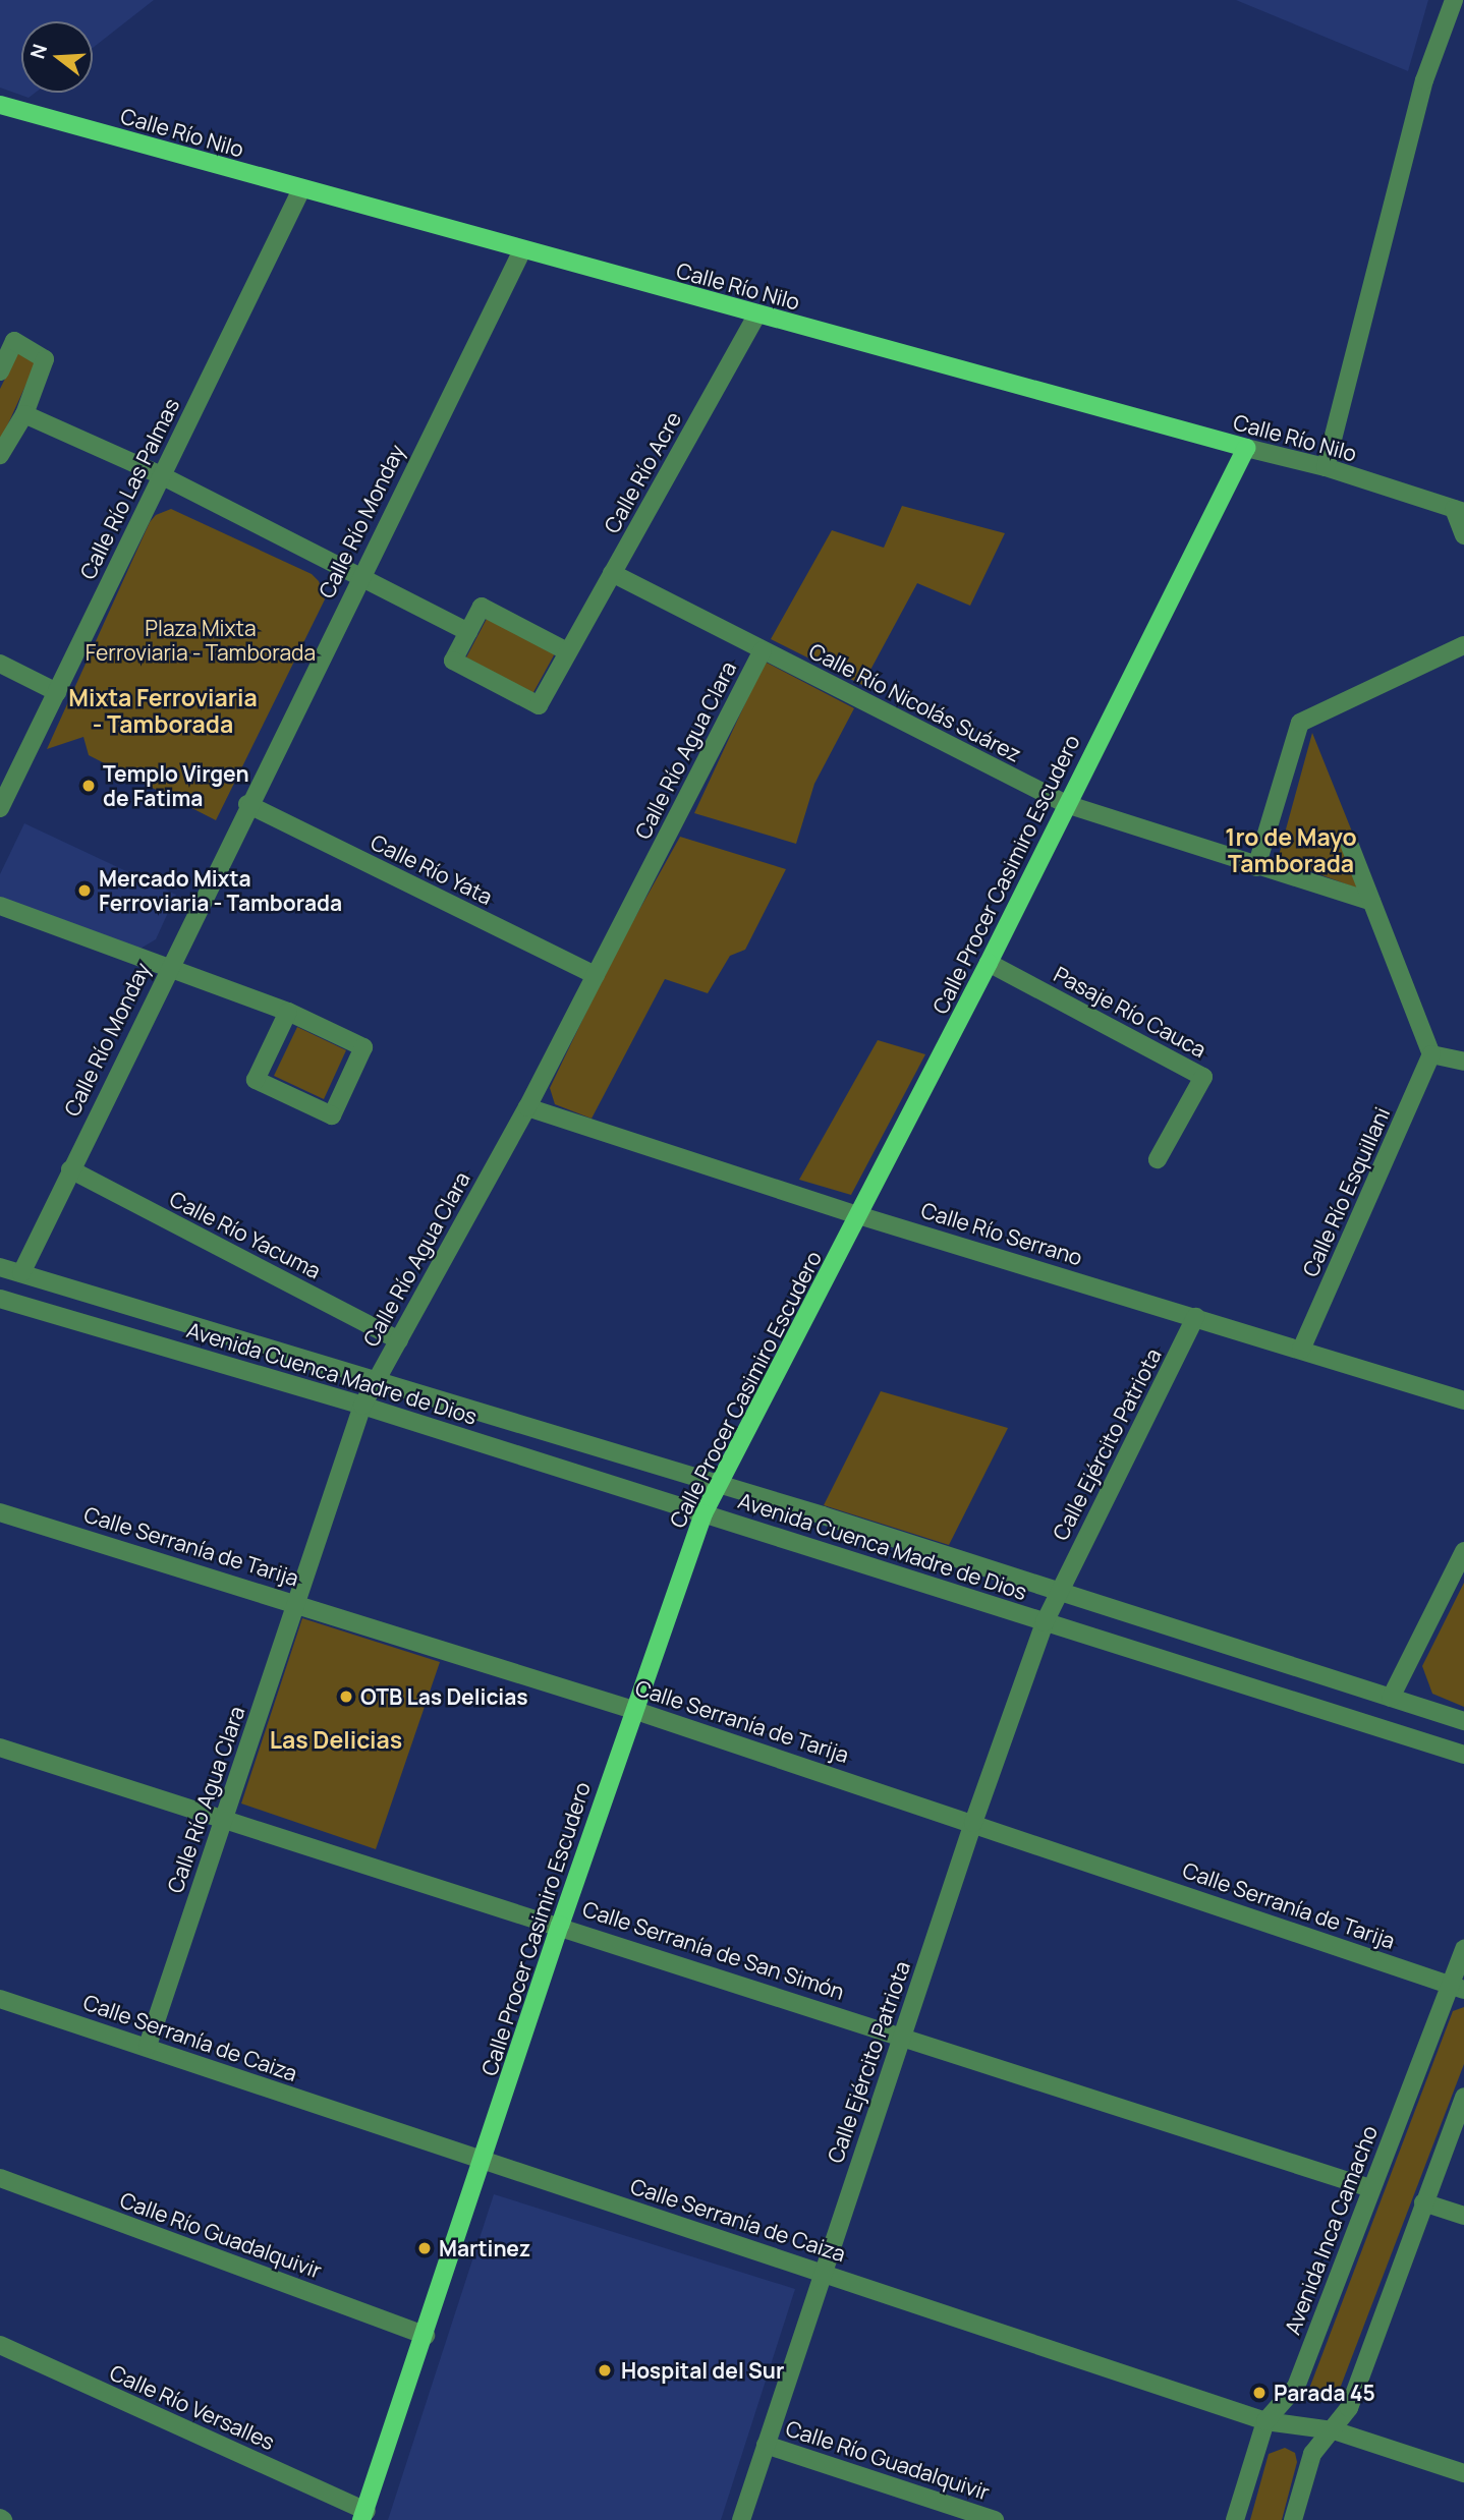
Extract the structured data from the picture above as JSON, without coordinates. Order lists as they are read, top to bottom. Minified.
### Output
{"streets":{"main road":["Calle Río Nilo","Calle Procer Casimiro Escudero"],"street":["Calle Río Acre","Calle Río Las Palmas","Calle Río Monday","Calle Río Nicolás Suárez","Calle Río Agua Clara","Calle Río Yata","Pasaje Río Cauca","Calle Río Esquillani","Calle Río Serrano","Calle Río Yacuma","Avenida Cuenca Madre de Dios","Calle Ejército Patriota","Calle Serranía de Tarija","Calle Serranía de San Simón","Calle Serranía de Caiza","Avenida Inca Camacho","Calle Río Guadalquivir","Calle Río Versalles"]},"crossings":[["Calle Río Nilo","Calle Río Acre"],["Calle Río Nilo","Calle Río Las Palmas"],["Calle Río Nilo","Calle Río Monday"],["Calle Río Nilo","Calle Procer Casimiro Escudero"],["Calle Río Acre","Calle Río Nicolás Suárez"],["Calle Río Monday","Calle Río Yata"],["Calle Río Monday","Calle Río Yacuma"],["Calle Río Monday","Avenida Cuenca Madre de Dios"],["Calle Río Nicolás Suárez","Calle Río Agua Clara"],["Calle Río Nicolás Suárez","Calle Procer Casimiro Escudero"],["Calle Río Agua Clara","Calle Río Yata"],["Calle Río Agua Clara","Calle Río Serrano"],["Calle Río Agua Clara","Calle Río Yacuma"],["Calle Río Agua Clara","Avenida Cuenca Madre de Dios"],["Calle Río Agua Clara","Calle Serranía de Tarija"],["Calle Río Agua Clara","Calle Serranía de San Simón"],["Calle Río Agua Clara","Calle Serranía de Caiza"],["Calle Procer Casimiro Escudero","Pasaje Río Cauca"],["Calle Procer Casimiro Escudero","Calle Río Serrano"],["Calle Procer Casimiro Escudero","Avenida Cuenca Madre de Dios"],["Calle Procer Casimiro Escudero","Calle Serranía de Tarija"],["Calle Procer Casimiro Escudero","Calle Serranía de San Simón"],["Calle Procer Casimiro Escudero","Calle Serranía de Caiza"],["Calle Procer Casimiro Escudero","Calle Río Guadalquivir"],["Calle Procer Casimiro Escudero","Calle Río Versalles"],["Calle Río Esquillani","Calle Río Serrano"],["Calle Río Serrano","Calle Ejército Patriota"],["Avenida Cuenca Madre de Dios","Calle Ejército Patriota"],["Calle Ejército Patriota","Calle Serranía de Tarija"],["Calle Ejército Patriota","Calle Serranía de San Simón"],["Calle Ejército Patriota","Calle Serranía de Caiza"],["Calle Ejército Patriota","Calle Río Guadalquivir"],["Calle Serranía de Tarija","Avenida Inca Camacho"],["Calle Serranía de San Simón","Avenida Inca Camacho"],["Calle Serranía de Caiza","Avenida Inca Camacho"]],"districts":["Mixta Ferroviaria - Tamborada","1ro de Mayo Tamborada","Las Delicias"],"parks":["Plaza Mixta Ferroviaria - Tamborada"],"places":["Templo Virgen de Fatima","Mercado Mixta Ferroviaria - Tamborada","OTB Las Delicias","Martinez","Hospital del Sur","Parada 45"],"north":"left"}
